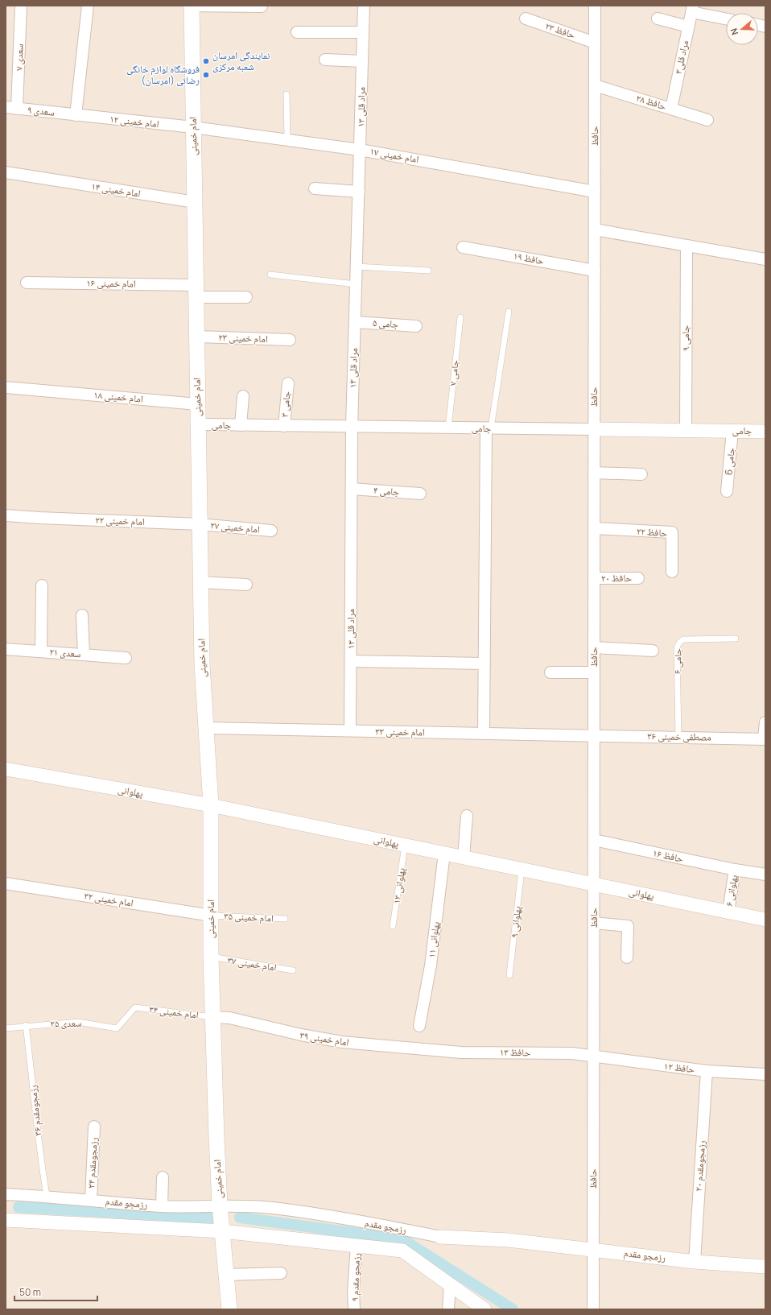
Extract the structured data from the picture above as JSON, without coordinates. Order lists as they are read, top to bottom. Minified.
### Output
{"streets":{"main road":["امام خمینی"],"street":["حافظ ۲۳","سعدی ۷","مراد قلی۳","حافظ ۲۸","مراد قلی ۱۳","سعدی ۹","امام خمینی ۱۲","حافظ","امام خمینی ۱۷","امام خمینی ۱۴","حافظ ۱۹","امام خمینی ۱۶","جامی ۵","امام خمینی ۲۳","جامی ۹","امام خمینی ۱۸","جامی ۳","جامی","جامی 6","جامی ۴","امام خمینی ۲۲","امام خمینی ۲۷","حافظ ۲۲","حافظ ۲۰","سعدی ۲۱","امام خمینی ۳۳","مصطفی خمینی ۳۶","پهلوانی","حافظ ۱۶","پهلوانی ۶","امام خمینی ۳۲","پهلوانی ۱۱","امام خمینی ۳۹","حافظ ۱۳","حافظ ۱۲","رزمجومقدم ۳۴","رزمجومقدم ۲۰","رزمجو مقدم","رزمجو مقدم ۹"],"lane":["جامی ۷","جامی ۶","پهلوانی ۱۳","امام خمینی ۳۵","پهلوانی ۹","امام خمینی ۳۷","امام خمینی ۳۴","سعدی ۲۵","رزمجومقدم ۳۶"]},"crossings":[["حافظ ۲۳","حافظ"],["سعدی ۷","سعدی ۹"],["مراد قلی۳","حافظ ۲۸"],["حافظ ۲۸","حافظ"],["مراد قلی ۱۳","امام خمینی ۱۷"],["مراد قلی ۱۳","جامی ۵"],["مراد قلی ۱۳","جامی"],["مراد قلی ۱۳","جامی ۴"],["مراد قلی ۱۳","امام خمینی ۳۳"],["سعدی ۹","امام خمینی ۱۲"],["امام خمینی ۱۲","امام خمینی"],["امام خمینی ۱۲","امام خمینی ۱۷"],["امام خمینی","امام خمینی ۱۷"],["امام خمینی","امام خمینی ۱۴"],["امام خمینی","امام خمینی ۱۶"],["امام خمینی","امام خمینی ۲۳"],["امام خمینی","امام خمینی ۱۸"],["امام خمینی","جامی"],["امام خمینی","امام خمینی ۲۲"],["امام خمینی","امام خمینی ۲۷"],["امام خمینی","امام خمینی ۳۳"],["امام خمینی","پهلوانی"],["امام خمینی","امام خمینی ۳۲"],["امام خمینی","امام خمینی ۳۵"],["امام خمینی","امام خمینی ۳۷"],["امام خمینی","امام خمینی ۳۴"],["امام خمینی","امام خمینی ۳۹"],["امام خمینی","رزمجو مقدم"],["حافظ","امام خمینی ۱۷"],["حافظ","حافظ ۱۹"],["حافظ","جامی"],["حافظ","حافظ ۲۲"],["حافظ","حافظ ۲۰"],["حافظ","امام خمینی ۳۳"],["حافظ","مصطفی خمینی ۳۶"],["حافظ","پهلوانی"],["حافظ","حافظ ۱۶"],["حافظ","حافظ ۱۳"],["حافظ","حافظ ۱۲"],["حافظ","رزمجو مقدم"],["جامی ۹","جامی"],["جامی ۷","جامی"],["جامی ۳","جامی"],["جامی","جامی 6"],["امام خمینی ۲۲","امام خمینی ۲۷"],["جامی ۶","مصطفی خمینی ۳۶"],["امام خمینی ۳۳","مصطفی خمینی ۳۶"],["پهلوانی","پهلوانی ۱۳"],["پهلوانی","پهلوانی ۶"],["پهلوانی","پهلوانی ۹"],["پهلوانی","پهلوانی ۱۱"],["حافظ ۱۶","پهلوانی ۶"],["امام خمینی ۳۲","امام خمینی ۳۵"],["امام خمینی ۳۴","سعدی ۲۵"],["امام خمینی ۳۴","امام خمینی ۳۹"],["سعدی ۲۵","رزمجومقدم ۳۶"],["امام خمینی ۳۹","حافظ ۱۳"],["حافظ ۱۳","حافظ ۱۲"],["حافظ ۱۲","رزمجومقدم ۲۰"],["رزمجومقدم ۳۶","رزمجو مقدم"],["رزمجومقدم ۳۴","رزمجو مقدم"],["رزمجومقدم ۲۰","رزمجو مقدم"]],"places":["نمایندگی امرسان شعبه مرکزی","فروشگاه لوازم خانگی رضائی (امرسان)"],"scale_bar":"50 m","north":"left"}
